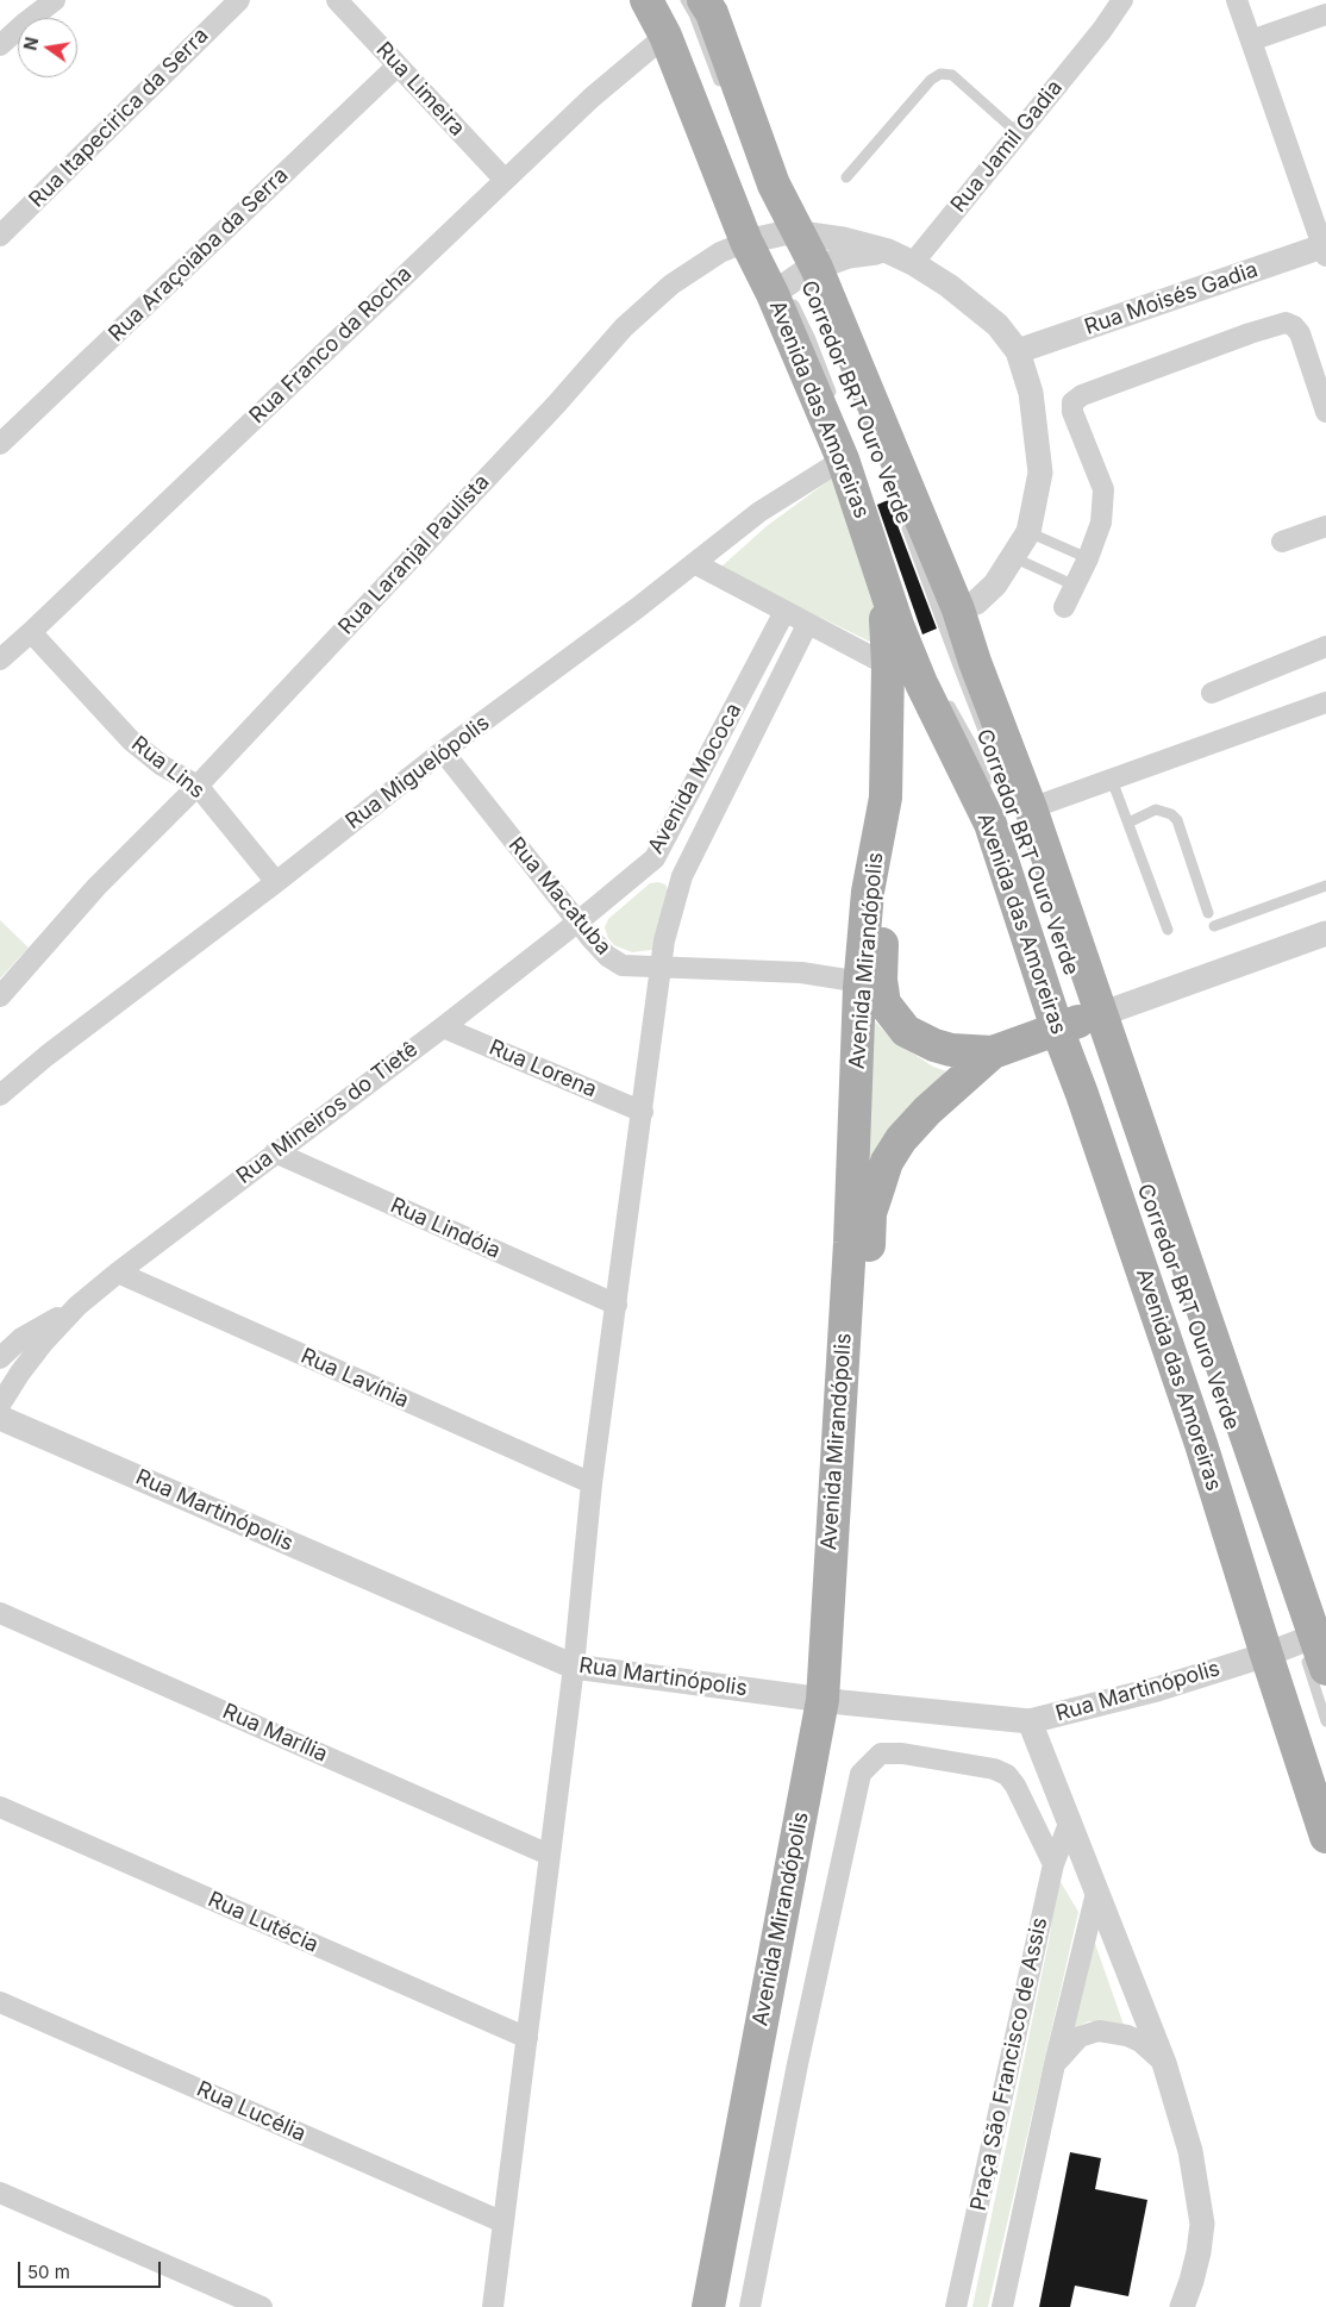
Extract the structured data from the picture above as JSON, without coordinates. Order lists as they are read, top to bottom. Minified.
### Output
{"streets":{"main road":["Avenida das Amoreiras","Avenida Mirandópolis"],"street":["Rua Limeira","Rua Itapecirica da Serra","Rua Jamil Gadia","Rua Araçoiaba da Serra","Rua Moisés Gadia","Rua Franco da Rocha","Rua Laranjal Paulista","Rua Lins","Rua Miguelópolis","Avenida Mococa","Rua Macatuba","Rua Lorena","Rua Mineiros do Tietê","Rua Lindóia","Rua Lavínia","Rua Martinópolis","Rua Marília","Rua Lutécia","Praça São Francisco de Assis","Rua Lucélia"],"lane":["Corredor BRT Ouro Verde"]},"crossings":[["Rua Limeira","Rua Araçoiaba da Serra"],["Rua Limeira","Rua Franco da Rocha"],["Rua Jamil Gadia","Rua Laranjal Paulista"],["Rua Moisés Gadia","Rua Laranjal Paulista"],["Rua Franco da Rocha","Avenida das Amoreiras"],["Rua Franco da Rocha","Rua Lins"],["Corredor BRT Ouro Verde","Avenida das Amoreiras"],["Corredor BRT Ouro Verde","Rua Laranjal Paulista"],["Avenida das Amoreiras","Rua Laranjal Paulista"],["Avenida das Amoreiras","Rua Miguelópolis"],["Avenida das Amoreiras","Avenida Mirandópolis"],["Avenida das Amoreiras","Rua Martinópolis"],["Rua Laranjal Paulista","Rua Lins"],["Rua Lins","Rua Miguelópolis"],["Rua Miguelópolis","Rua Macatuba"],["Avenida Mococa","Rua Macatuba"],["Avenida Mococa","Rua Lorena"],["Avenida Mococa","Rua Mineiros do Tietê"],["Avenida Mococa","Rua Lindóia"],["Avenida Mococa","Rua Lavínia"],["Avenida Mococa","Rua Martinópolis"],["Avenida Mococa","Rua Marília"],["Avenida Mococa","Rua Lutécia"],["Avenida Mococa","Rua Lucélia"],["Rua Macatuba","Avenida Mirandópolis"],["Rua Macatuba","Rua Mineiros do Tietê"],["Avenida Mirandópolis","Rua Martinópolis"],["Rua Lorena","Rua Mineiros do Tietê"],["Rua Mineiros do Tietê","Rua Lindóia"],["Rua Mineiros do Tietê","Rua Lavínia"]],"scale_bar":"50 m","north":"left"}
